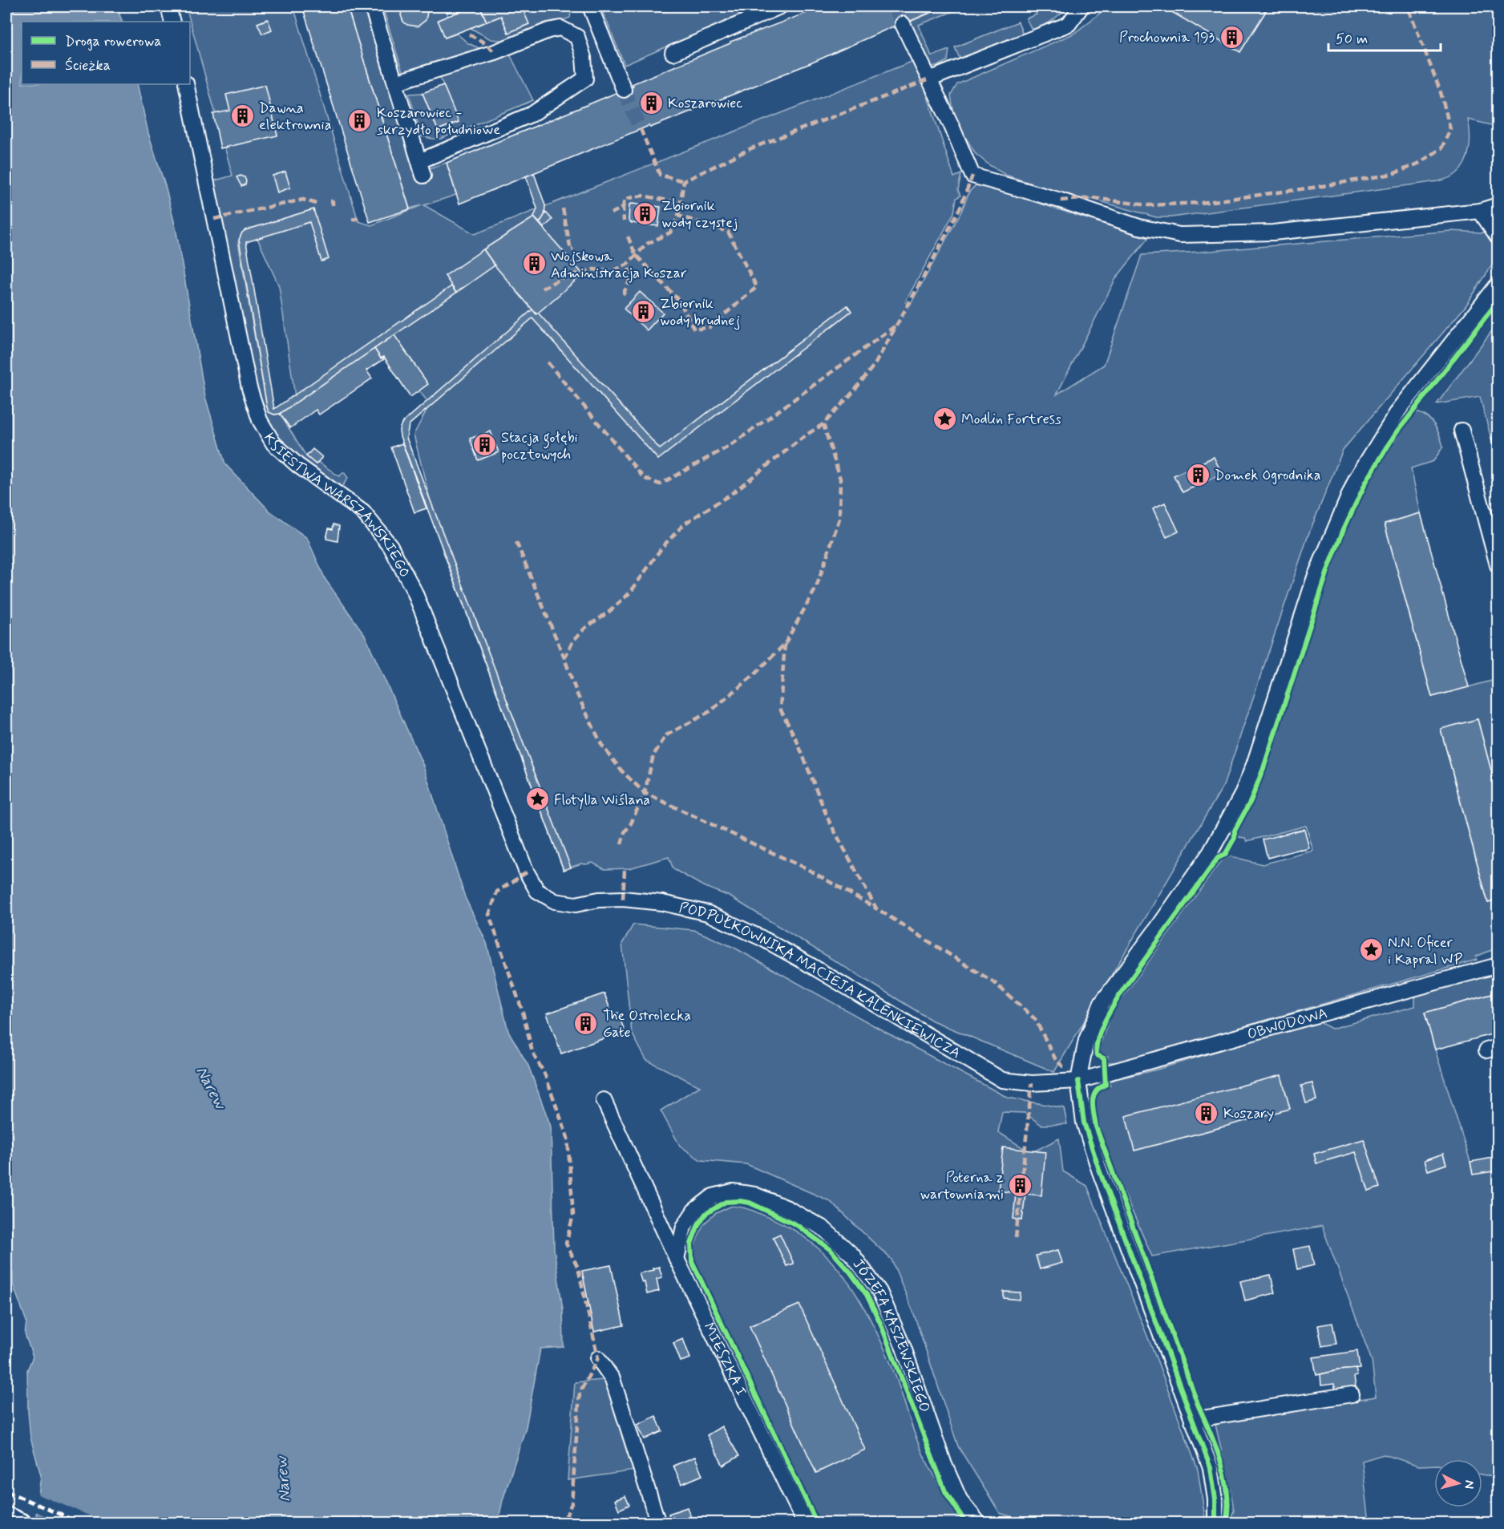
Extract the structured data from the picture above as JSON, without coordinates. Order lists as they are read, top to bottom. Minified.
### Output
{"streets":{"street":["KSIĘSTWA WARSZAWSKIEGO","PODPUŁKOWNIKA MACIEJA KALENKIEWICZA","OBWODOWA","JÓZEFA KASZEWSKIEGO","MIESZKA I"]},"crossings":[["KSIĘSTWA WARSZAWSKIEGO","PODPUŁKOWNIKA MACIEJA KALENKIEWICZA"],["PODPUŁKOWNIKA MACIEJA KALENKIEWICZA","OBWODOWA"],["JÓZEFA KASZEWSKIEGO","MIESZKA I"]],"water":["Narew"],"places":{"building":["Prochownia 193","Koszarowiec","Dawna elektrownia","Koszarowiec - skrzydło południowe","Zbiornik wody czystej","Wojskowa Administracja Koszar","Zbiornik wody brudnej","Stacja gołębi pocztowych","Domek Ogrodnika","The Ostrolecka Gate","Koszary","Poterna z wartowniami"],"place":["Modlin Fortress","Flotylla Wiślana","N.N. Oficer i Kapral WP"]},"legend":["Droga rowerowa","Ścieżka"],"scale_bar":"50 m","north":"right"}
